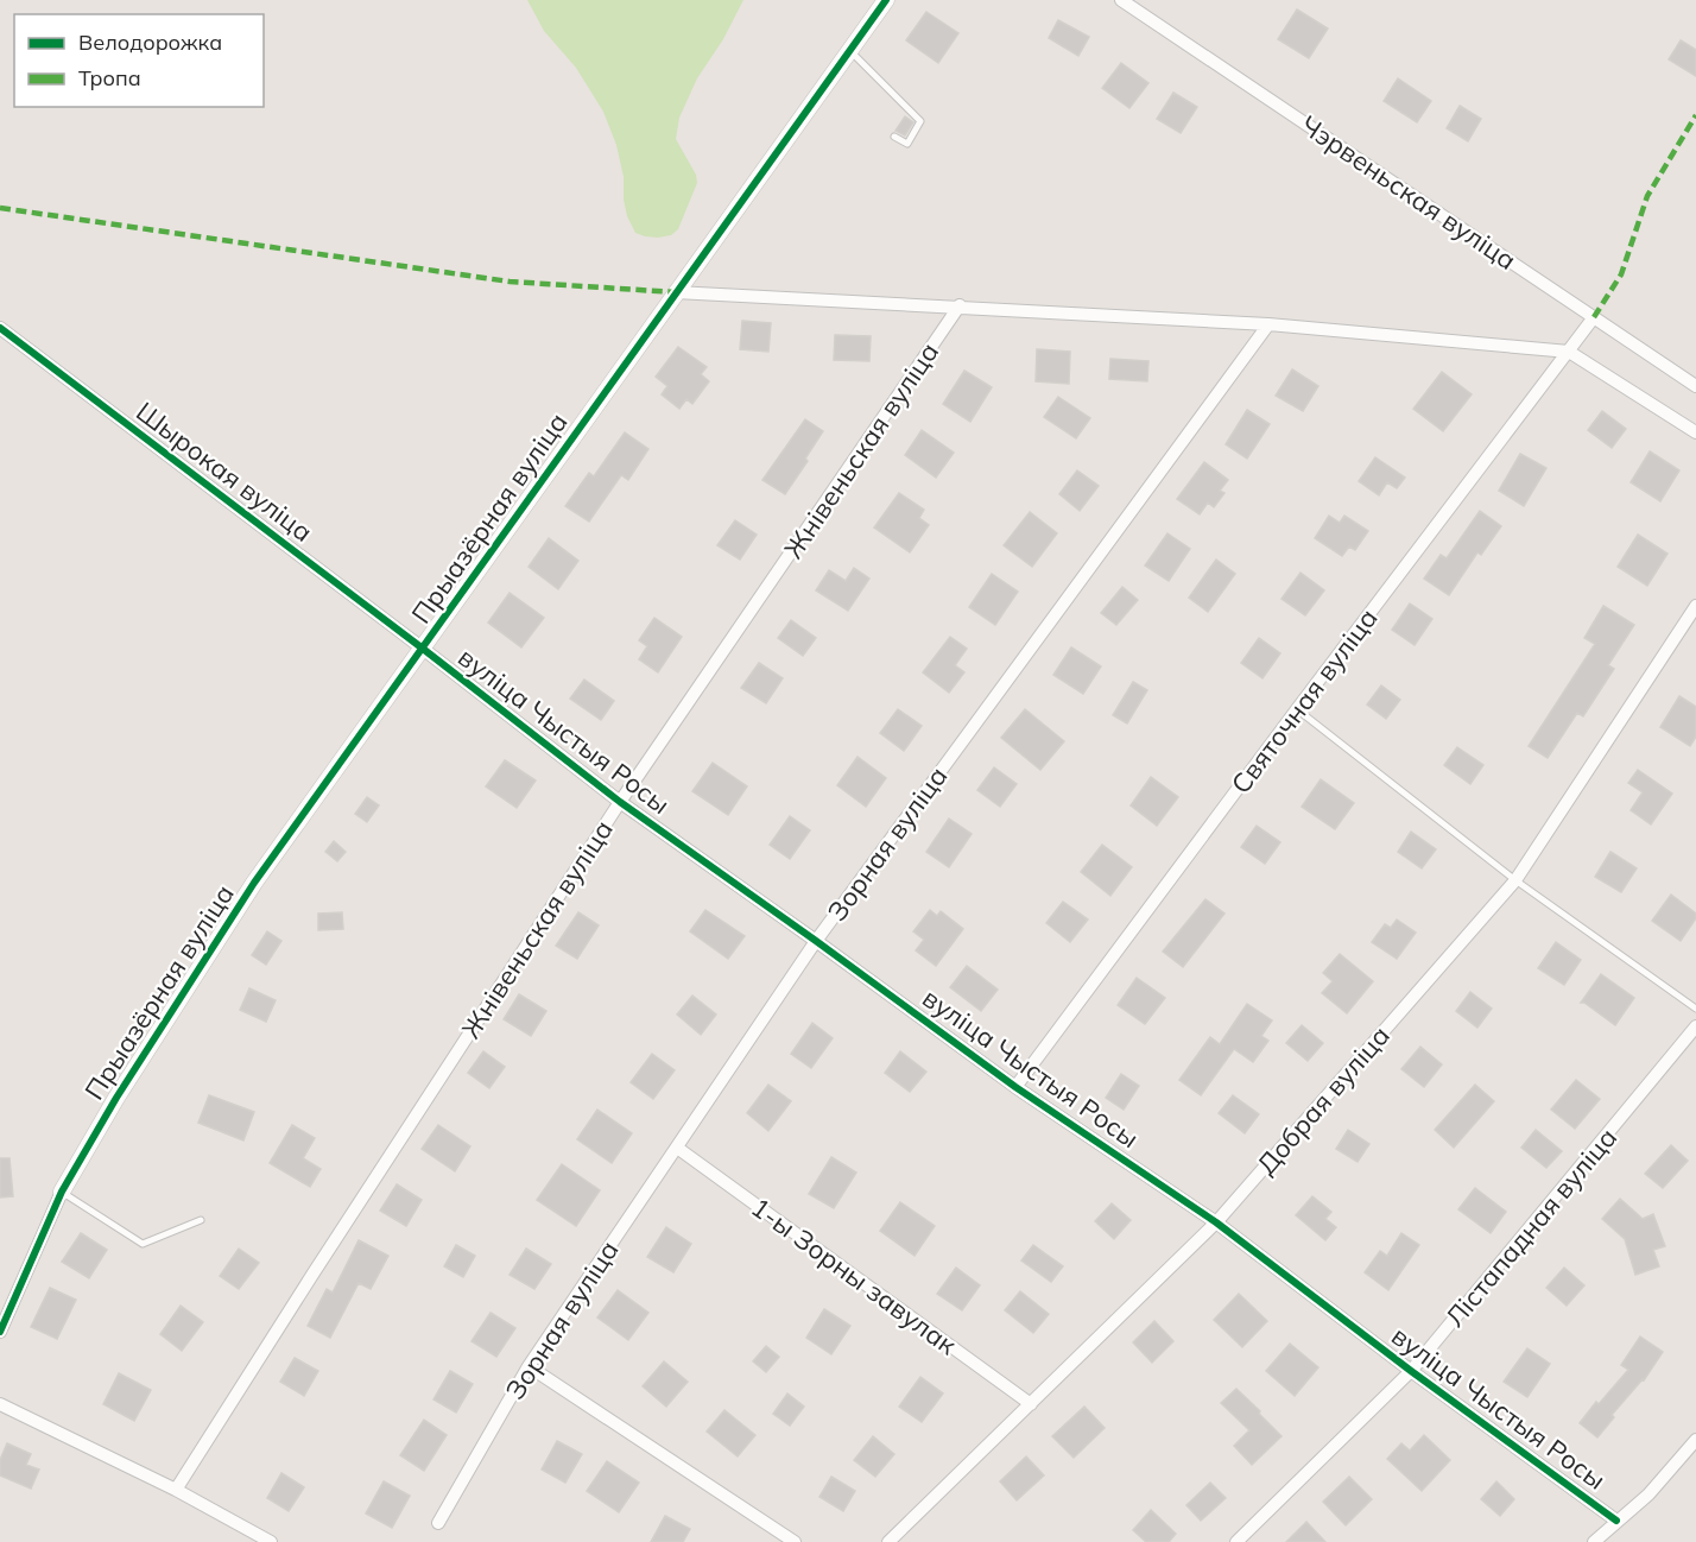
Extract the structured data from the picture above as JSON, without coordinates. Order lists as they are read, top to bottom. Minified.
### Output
{"streets":{"street":["Чэрвеньская вуліца","Жнівеньская вуліца","Шырокая вуліца","Прыазёрная вуліца","Святочная вуліца","вуліца Чыстыя Росы","Зорная вуліца","Добрая вуліца","Лістападная вуліца","1-ы Зорны завулак"]},"crossings":[["Чэрвеньская вуліца","Святочная вуліца"],["Жнівеньская вуліца","вуліца Чыстыя Росы"],["Шырокая вуліца","Прыазёрная вуліца"],["Шырокая вуліца","вуліца Чыстыя Росы"],["Прыазёрная вуліца","вуліца Чыстыя Росы"],["Святочная вуліца","вуліца Чыстыя Росы"],["вуліца Чыстыя Росы","Зорная вуліца"],["вуліца Чыстыя Росы","Добрая вуліца"],["вуліца Чыстыя Росы","Лістападная вуліца"],["Зорная вуліца","1-ы Зорны завулак"],["Добрая вуліца","1-ы Зорны завулак"]],"legend":["Велодорожка","Тропа"]}
